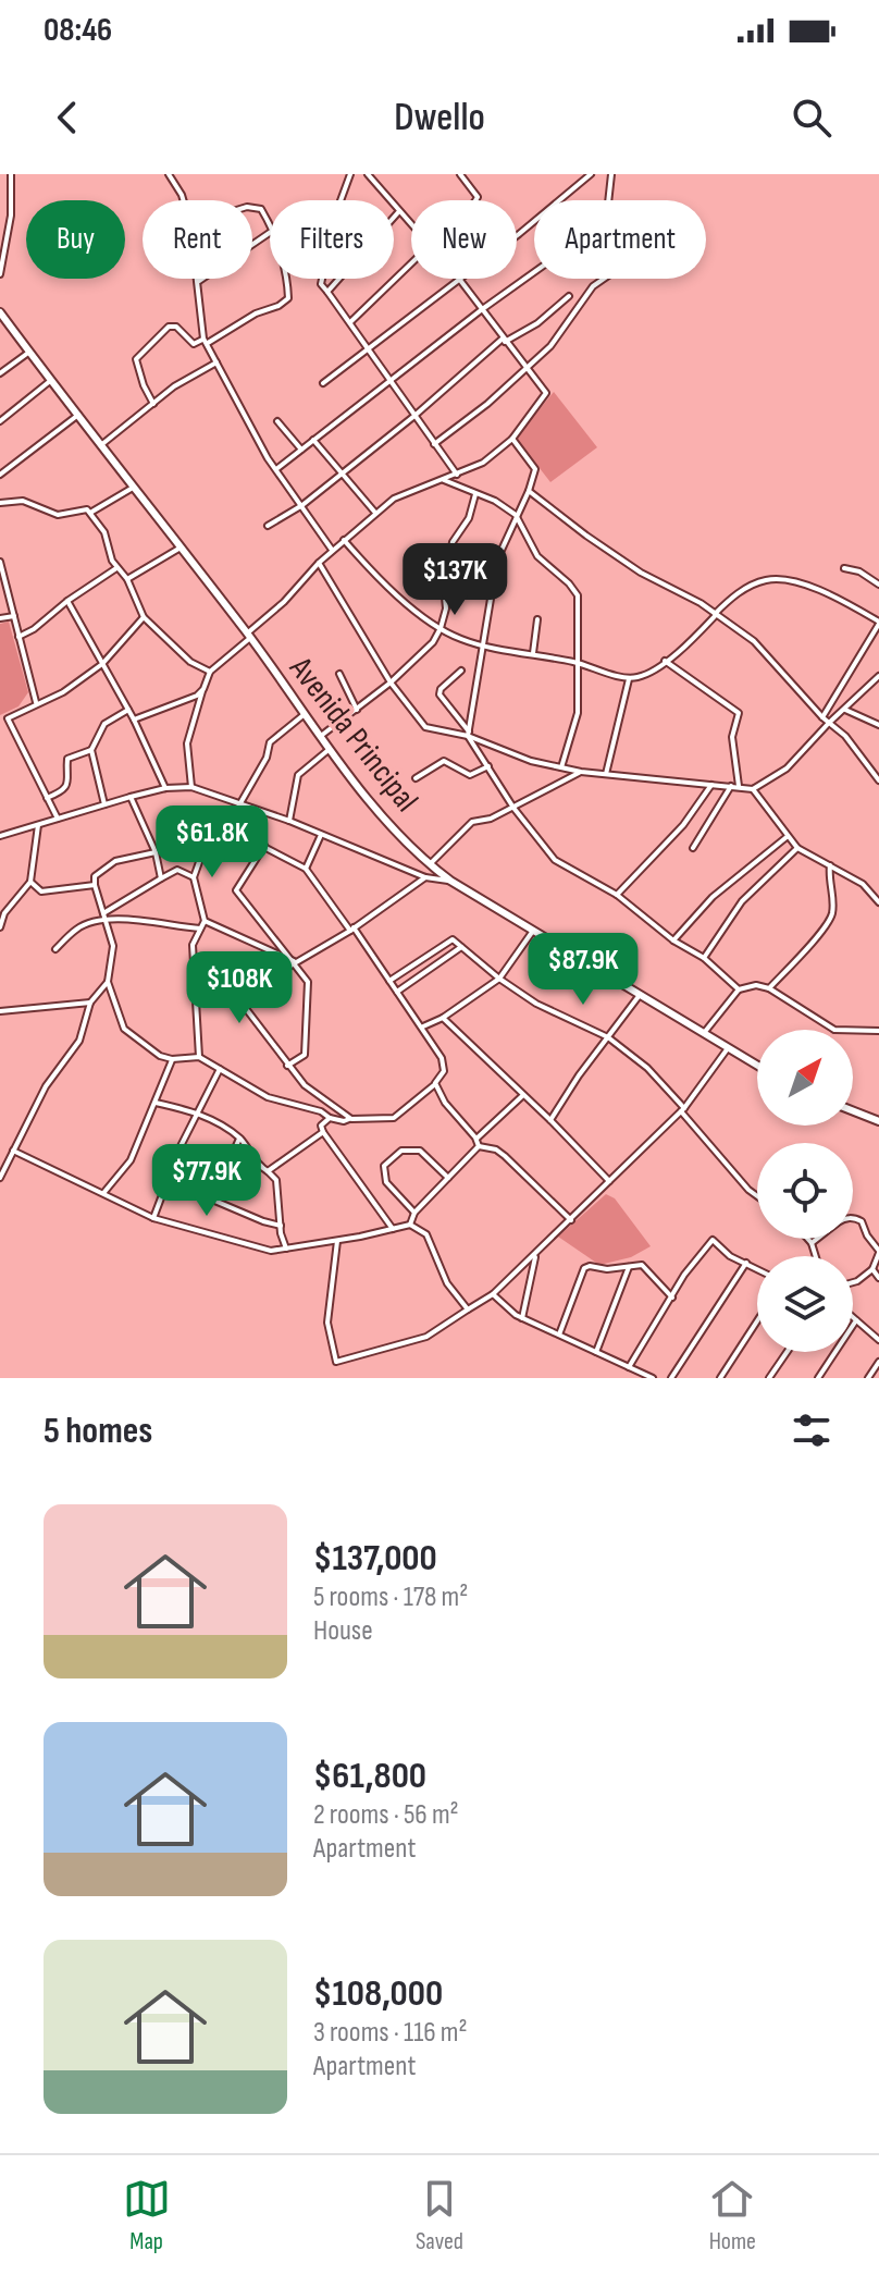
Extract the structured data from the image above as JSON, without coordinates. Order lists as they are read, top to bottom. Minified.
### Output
{"streets":{"main road":["Avenida Principal"]},"north":"top right","page":{"status":"08:46","header":"Dwello","chip":["Buy","Rent","Filters","New","Apartment"],"price":["$137K","$61.8K","$87.9K","$108K","$77.9K"],"heading":"5 homes","list":[{"name":"$137,000","note":"5 rooms · 178 m² · House"},{"name":"$61,800","note":"2 rooms · 56 m² · Apartment"},{"name":"$108,000","note":"3 rooms · 116 m² · Apartment"}],"tabs":["Map","Saved","Home"]}}
